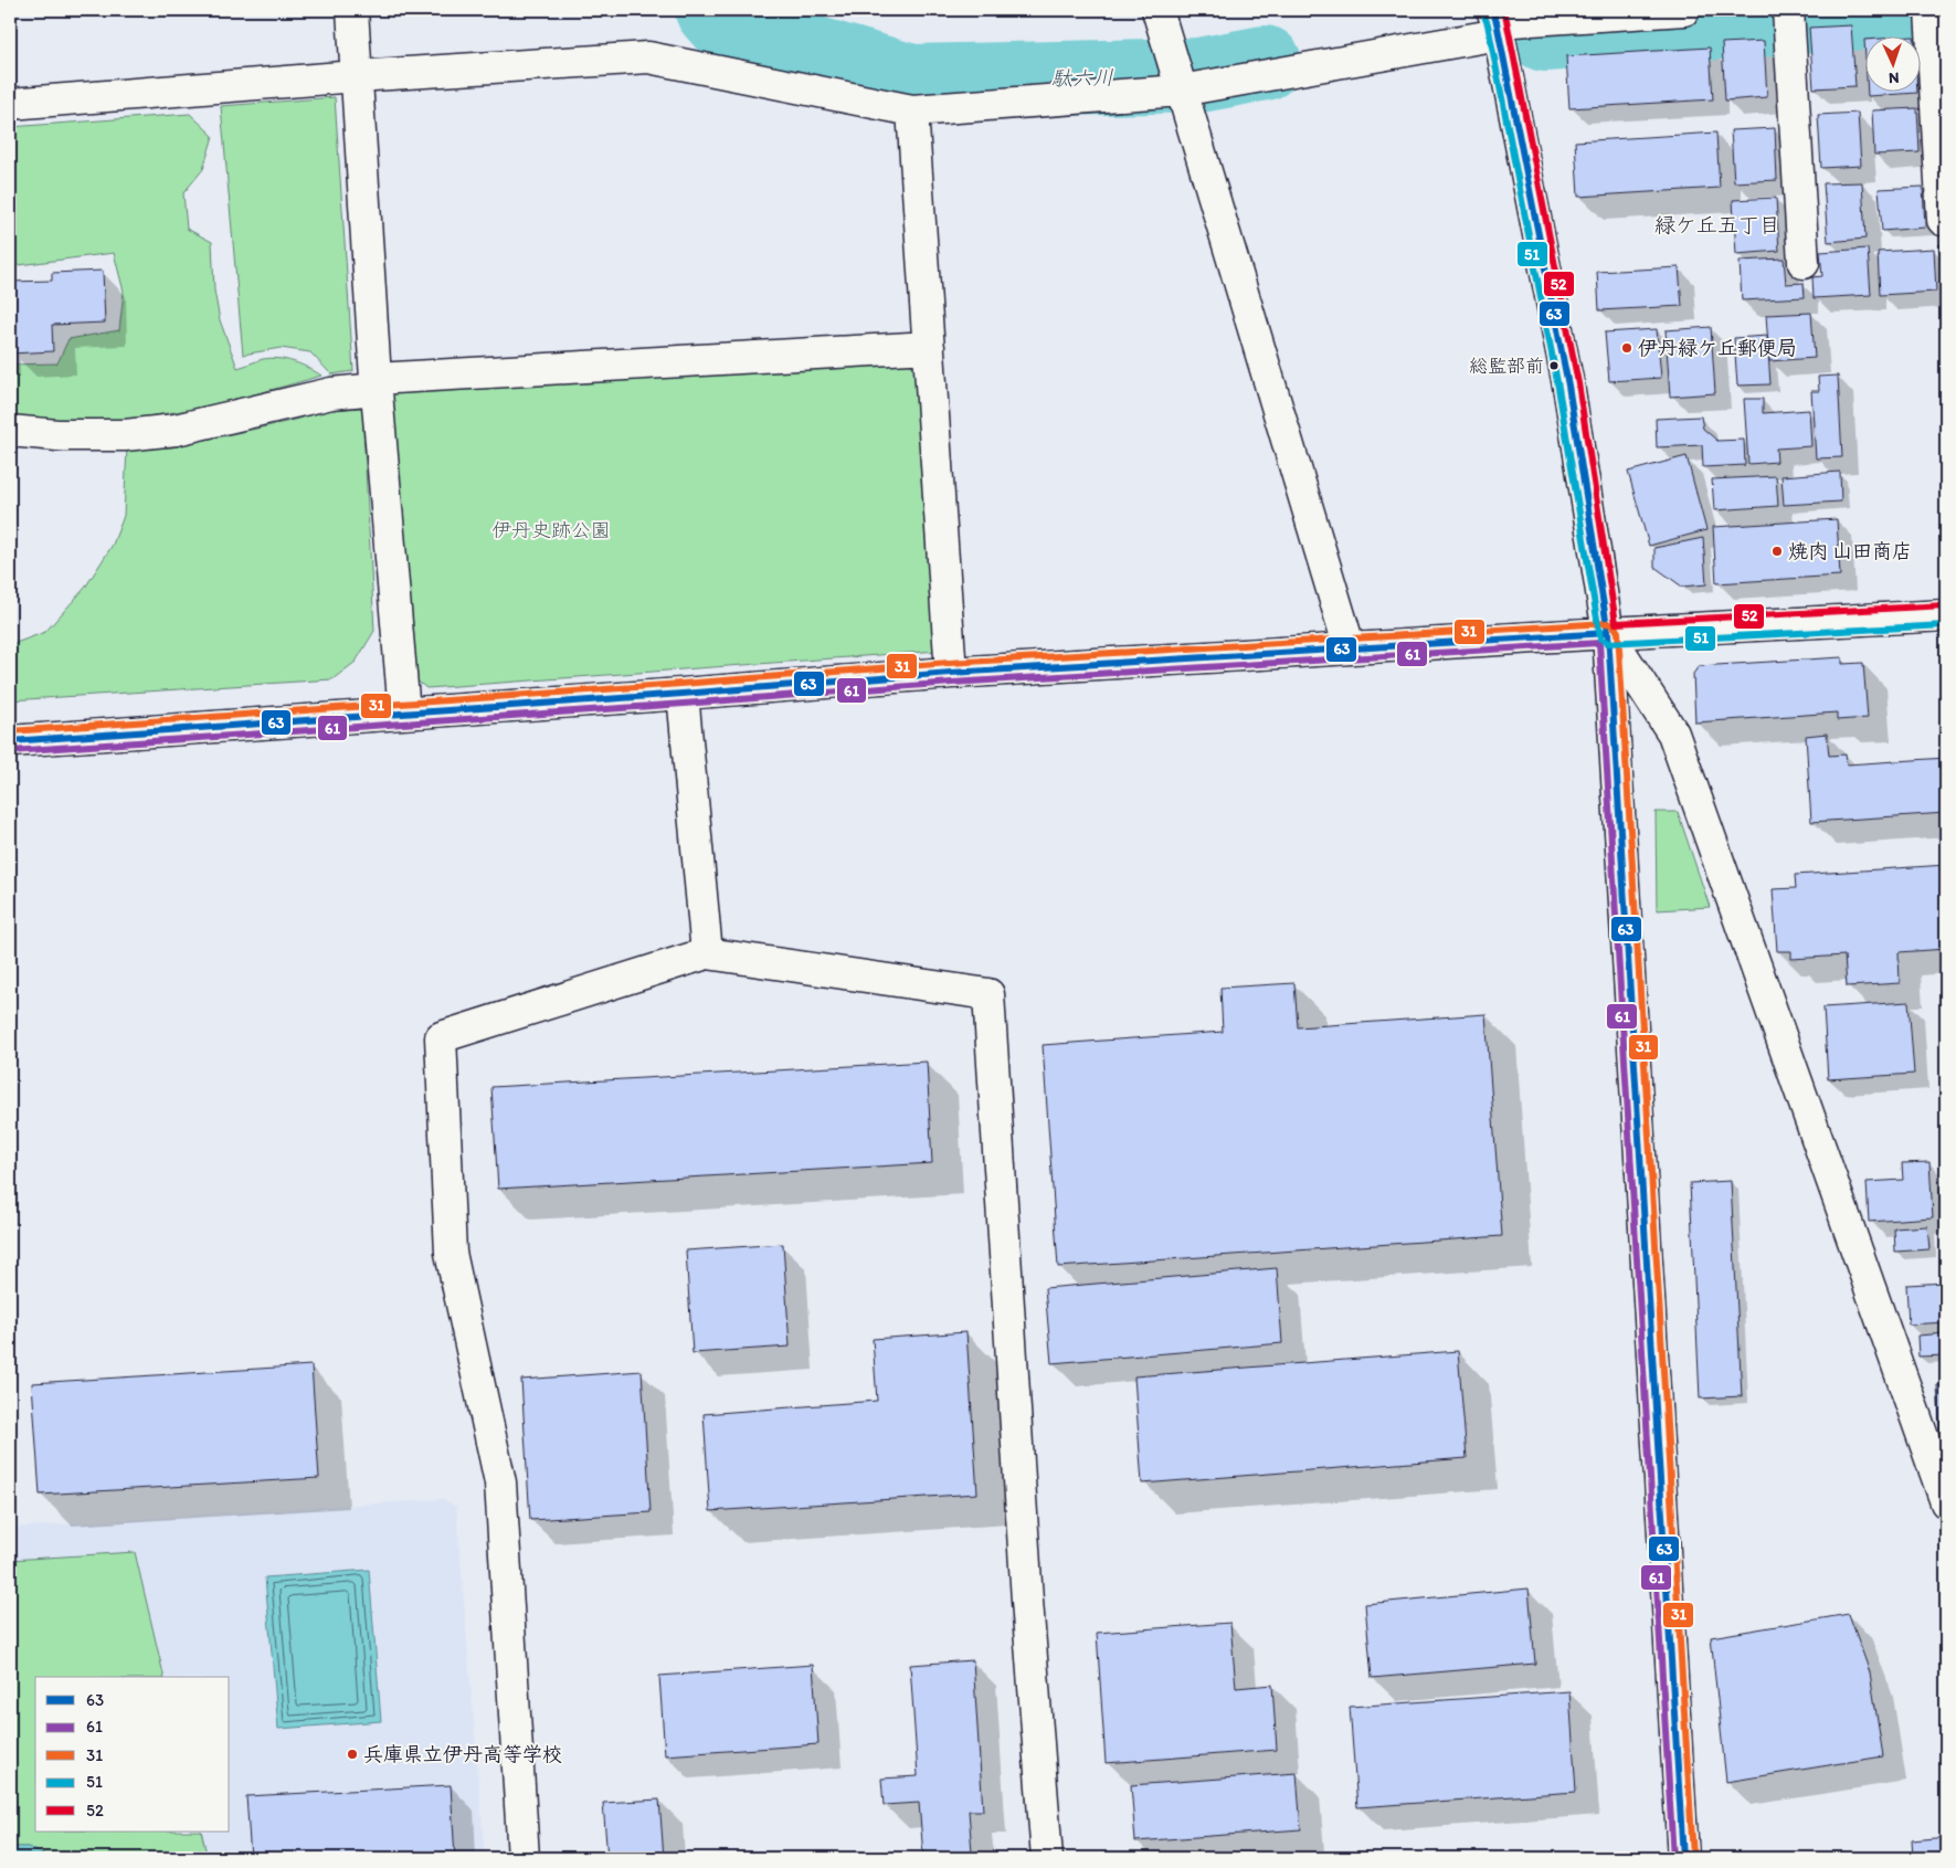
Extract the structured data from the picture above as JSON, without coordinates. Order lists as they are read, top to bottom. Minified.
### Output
{"districts":["緑ケ丘五丁目"],"water":["駄六川"],"parks":["伊丹史跡公園"],"places":["伊丹緑ケ丘郵便局","総監部前","焼肉 山田商店","兵庫県立伊丹高等学校"],"lines":["transit line 63","transit line 52","transit line 51","transit line 31","transit line 61"],"legend":["63","61","31","51","52"],"north":"bottom"}
